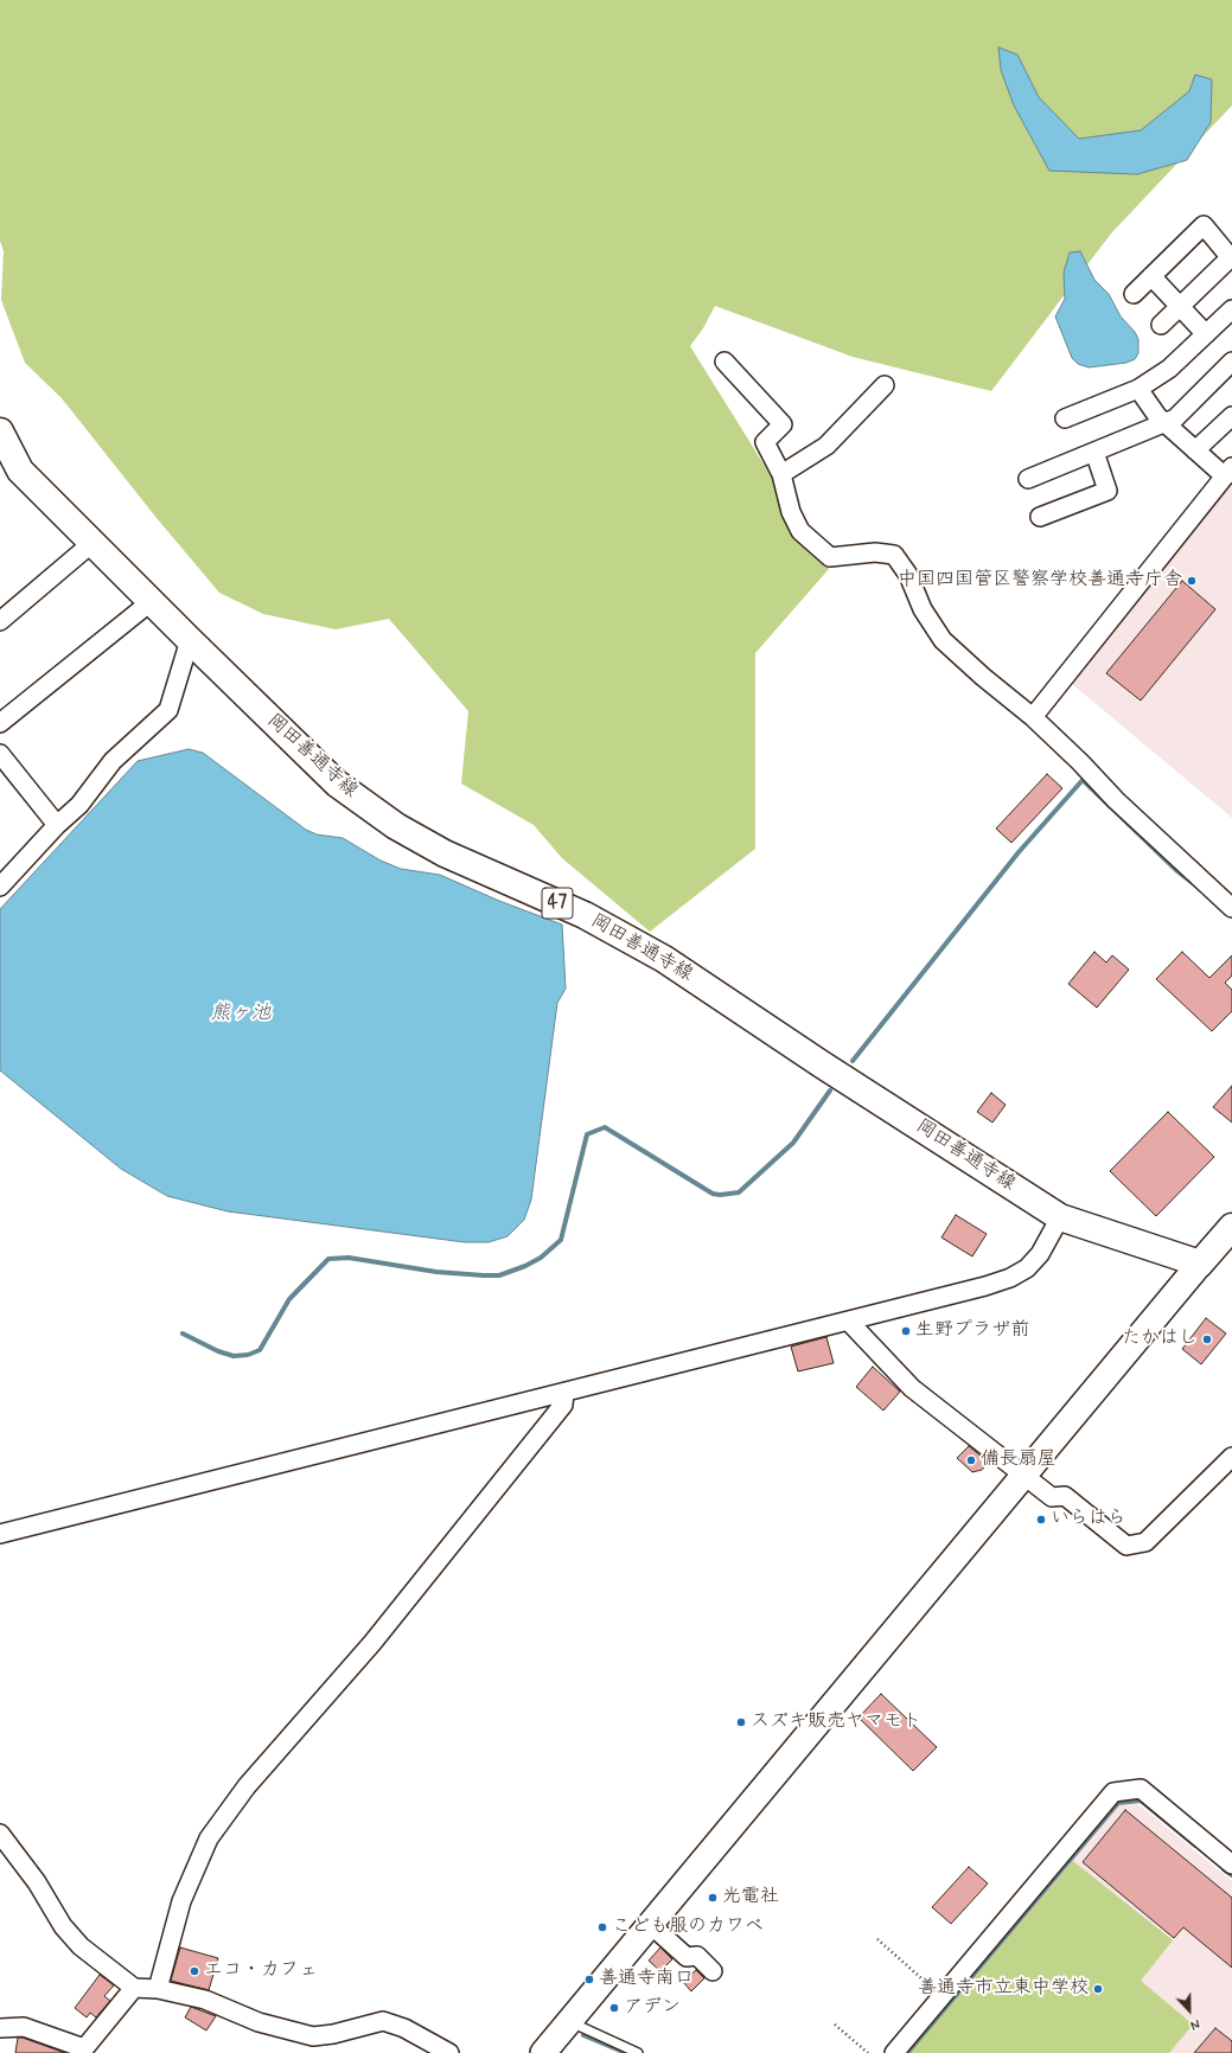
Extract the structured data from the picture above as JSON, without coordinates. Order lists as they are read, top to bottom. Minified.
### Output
{"streets":{"main road":["岡田善通寺線","47"]},"water":["熊ヶ池"],"places":["中国四国管区警察学校善通寺庁舎","生野プラザ前","たかはし","備長扇屋","いらはら","スズキ販売ヤマモト","光電社","こども服のカワベ","エコ・カフェ","善通寺南口","善通寺市立東中学校","アデン"],"north":"bottom"}
